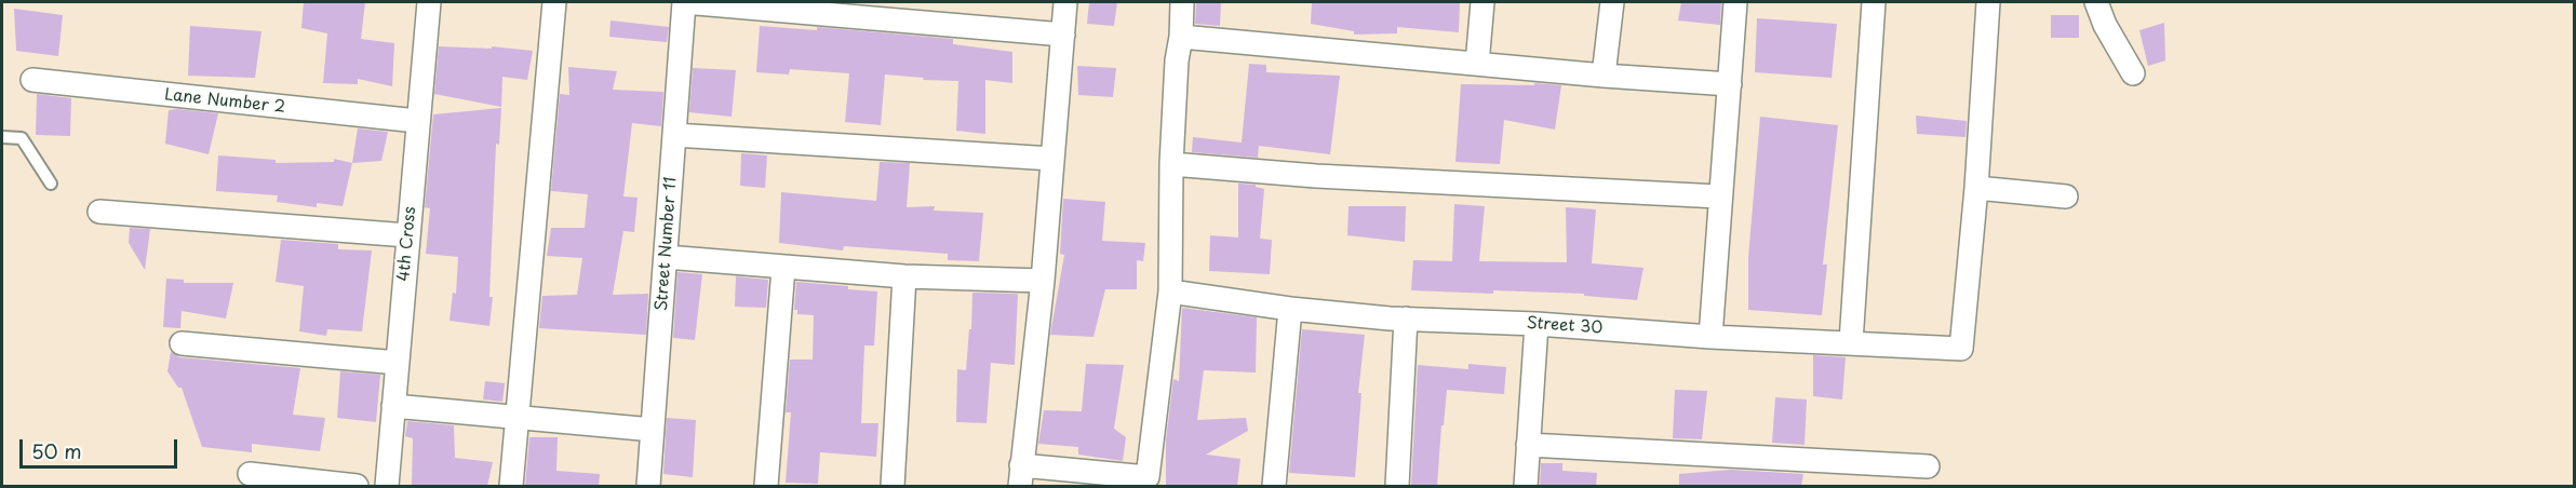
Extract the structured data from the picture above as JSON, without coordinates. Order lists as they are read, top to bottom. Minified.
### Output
{"streets":{"street":["Lane Number 2","4th Cross","Street Number 11","Street 30"]},"crossings":[["Lane Number 2","4th Cross"]],"scale_bar":"50 m"}
